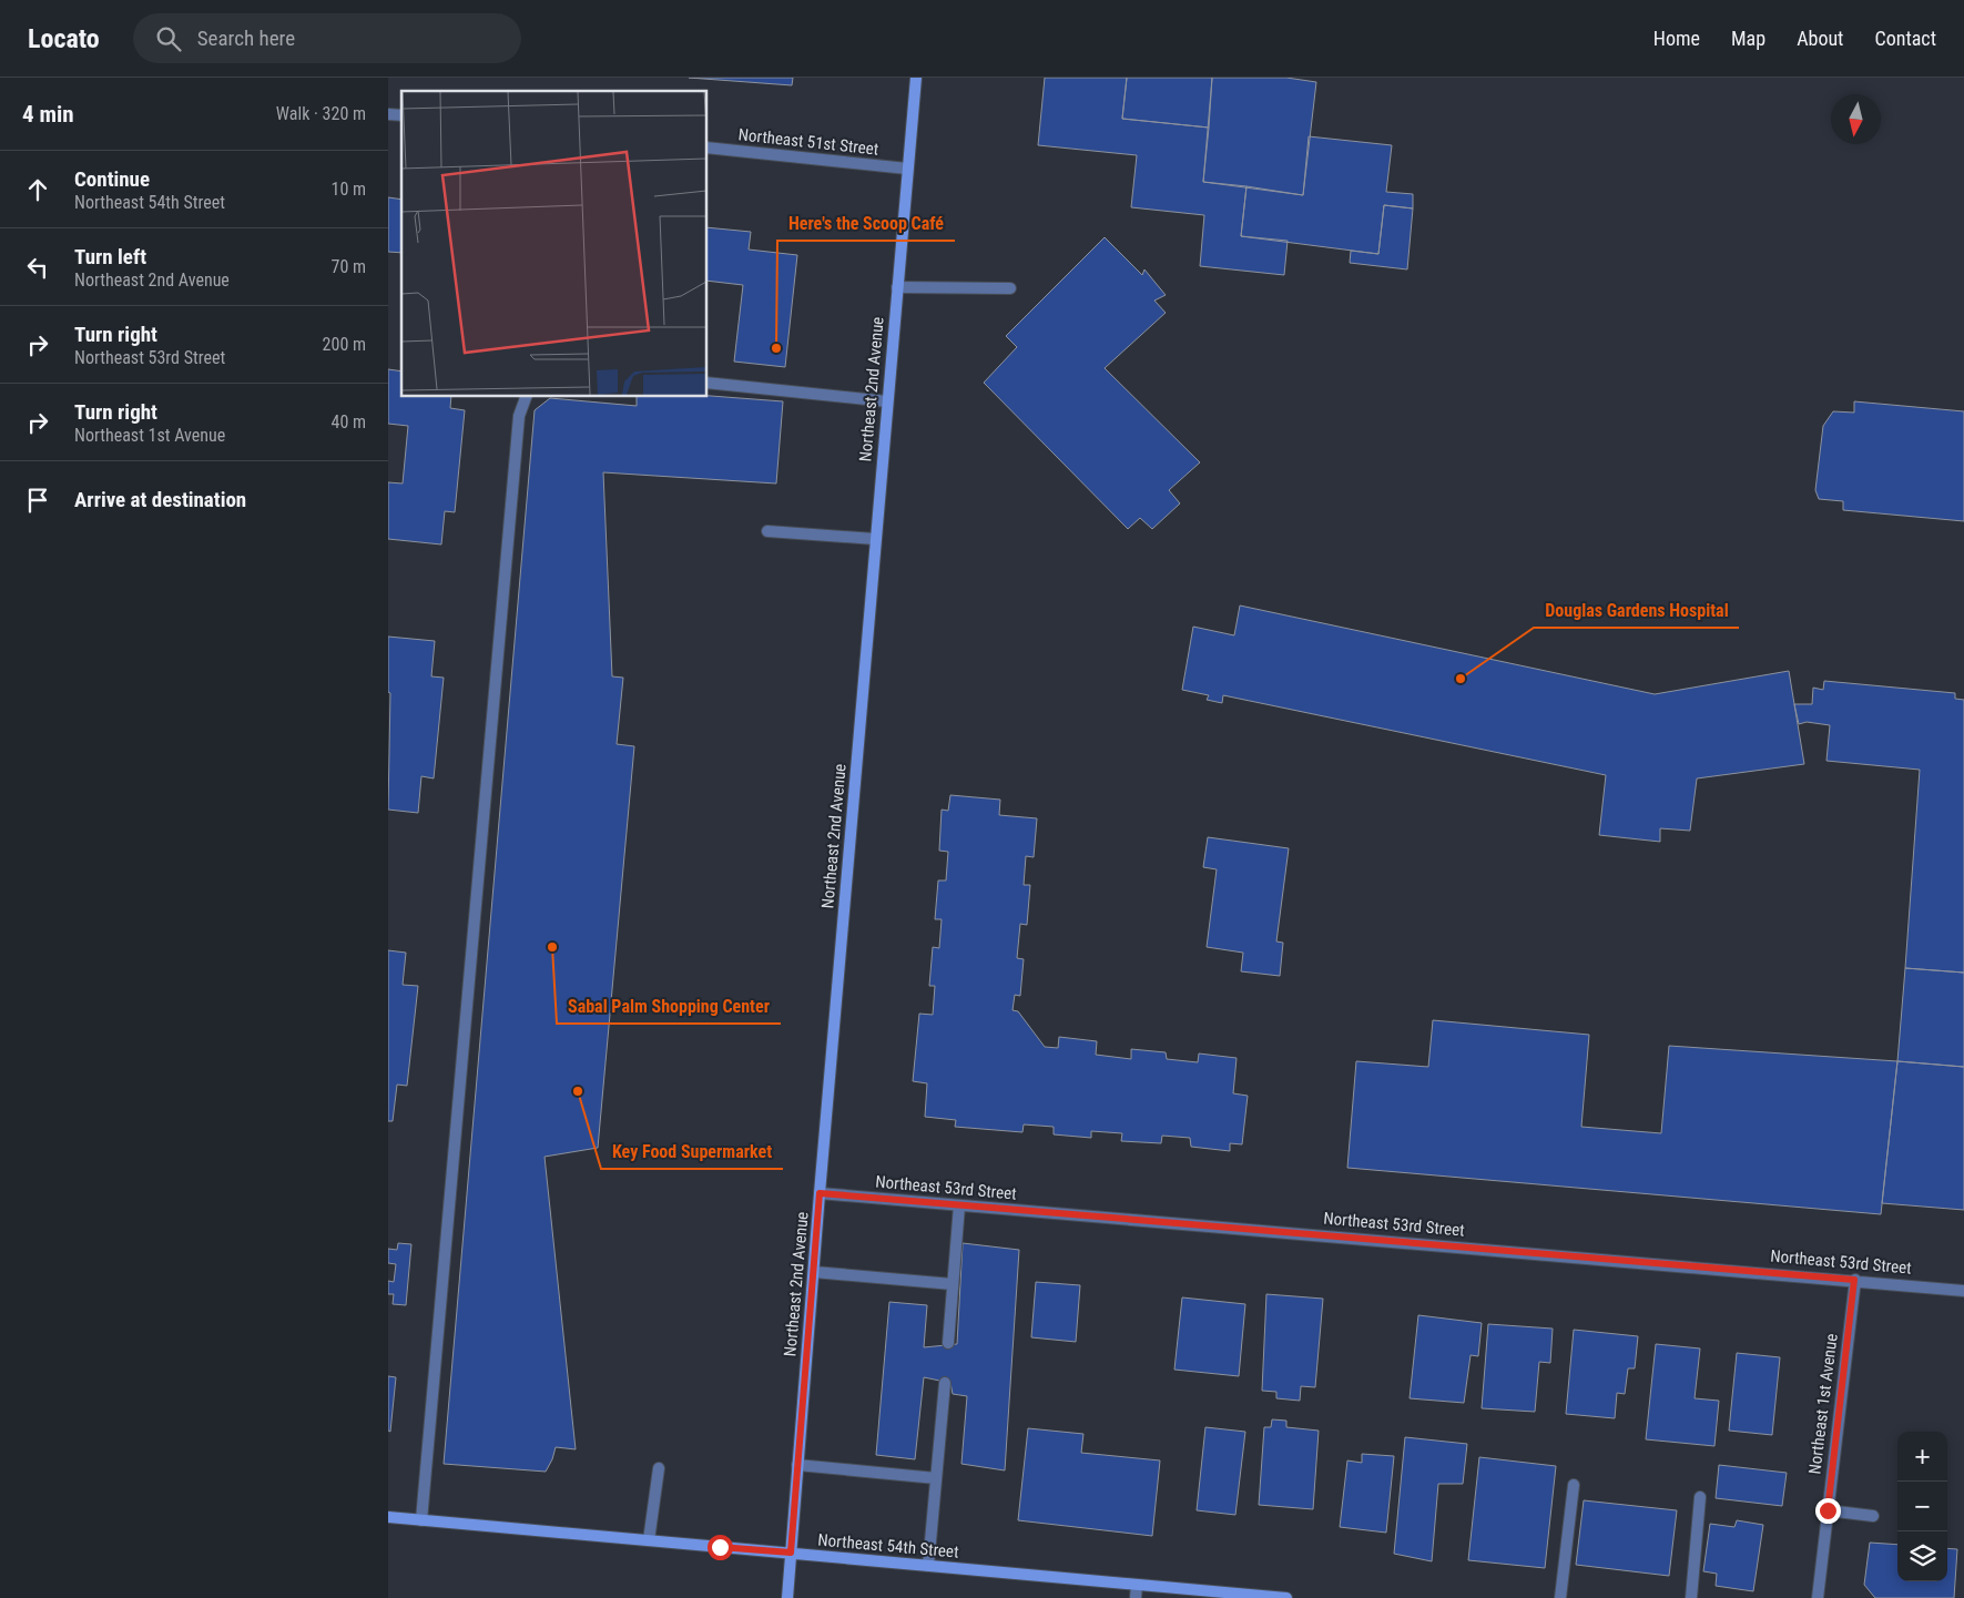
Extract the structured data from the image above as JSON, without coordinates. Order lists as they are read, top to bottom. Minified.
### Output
{"streets":{"main road":["Northeast 2nd Avenue","Northeast 54th Street"],"street":["Northeast 51st Street","Northeast 53rd Street","Northeast 1st Avenue"]},"crossings":[["Northeast 51st Street","Northeast 2nd Avenue"],["Northeast 2nd Avenue","Northeast 53rd Street"],["Northeast 2nd Avenue","Northeast 54th Street"],["Northeast 53rd Street","Northeast 1st Avenue"]],"places":["Here's the Scoop Café","Douglas Gardens Hospital","Sabal Palm Shopping Center","Key Food Supermarket"],"north":"bottom","page":{"header":"Locato","search":"Search here","nav":["Home","Map","About","Contact"],"heading":["4 min","Walk · 320 m"],"list":[["Continue","Northeast 54th Street","10 m"],["Turn left","Northeast 2nd Avenue","70 m"],["Turn right","Northeast 53rd Street","200 m"],["Turn right","Northeast 1st Avenue","40 m"],"Arrive at destination"],"map_buttons":["+","−"]}}
